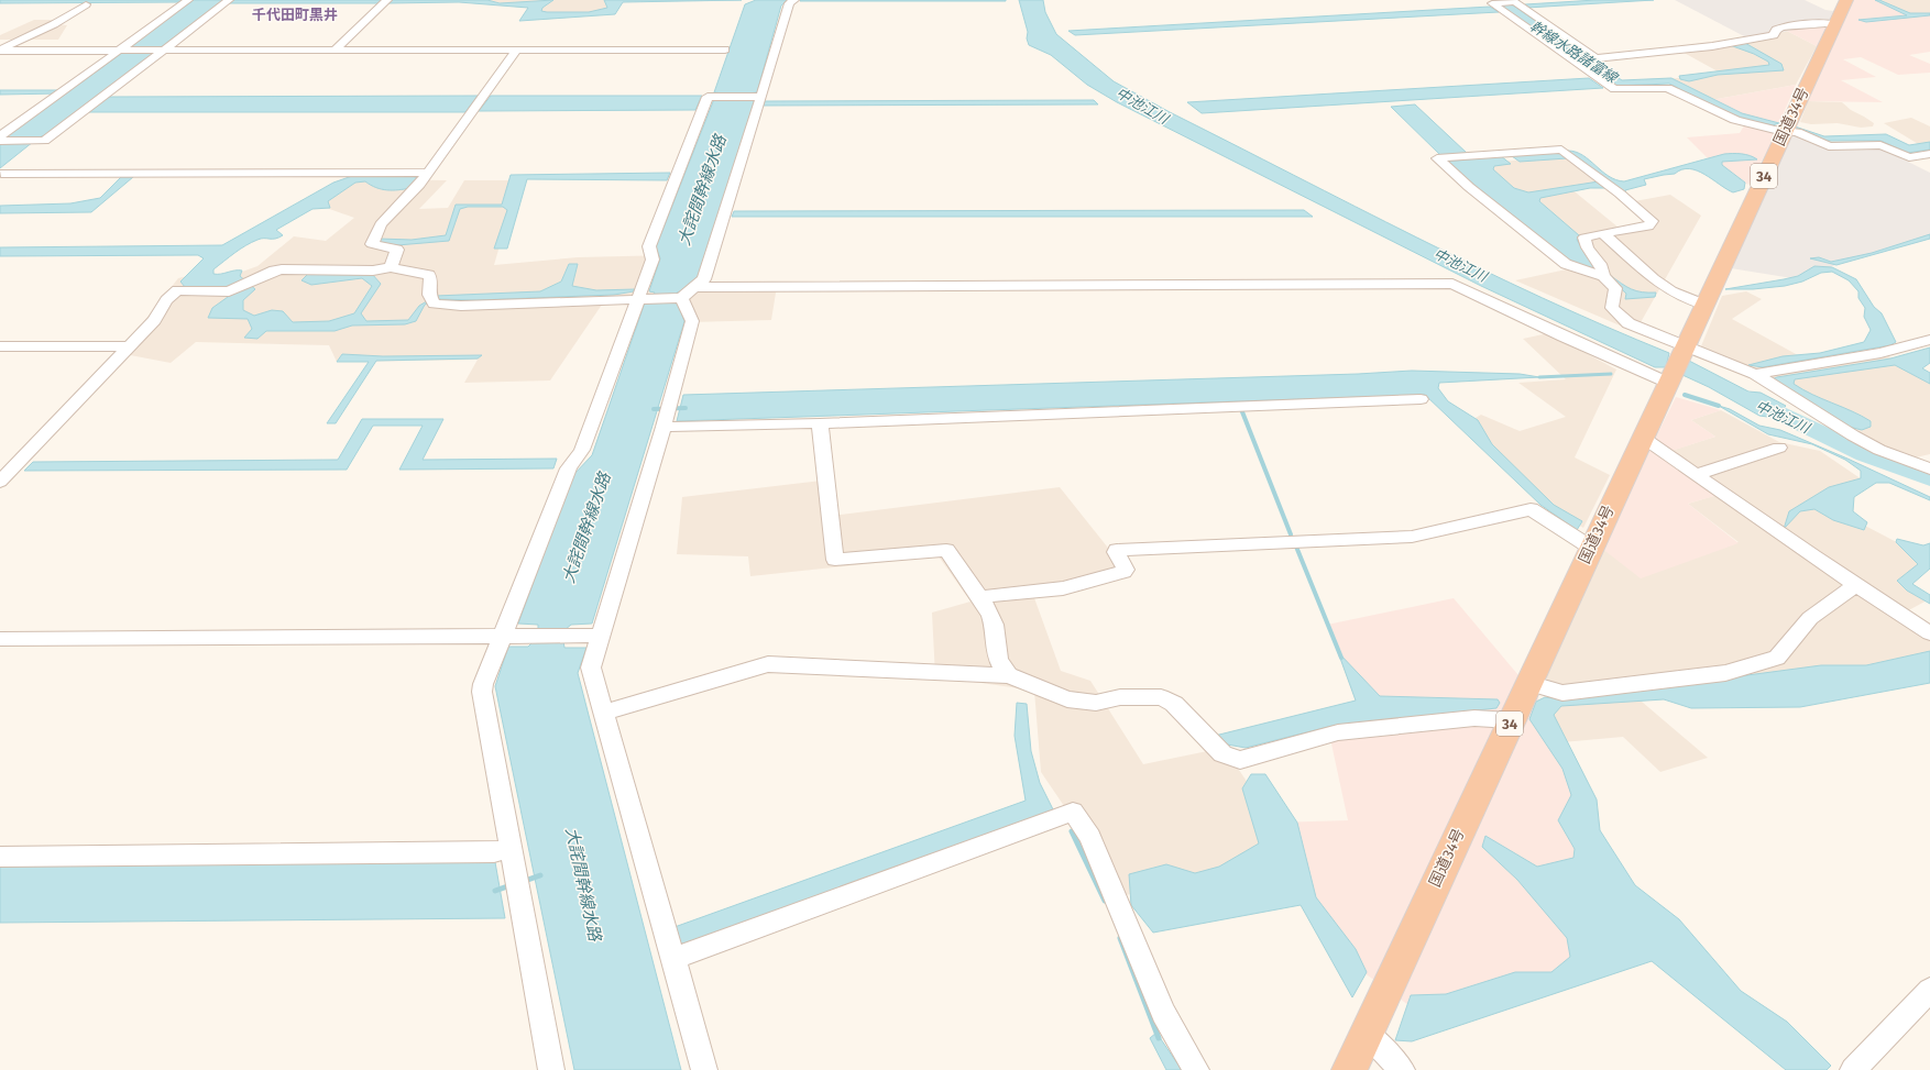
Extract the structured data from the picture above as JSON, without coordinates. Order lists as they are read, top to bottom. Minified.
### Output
{"streets":{"highway":["国道34号","34"]},"districts":["千代田町黒井"],"water":["幹線水路諸富線","中池江川","大詫間幹線水路"]}
